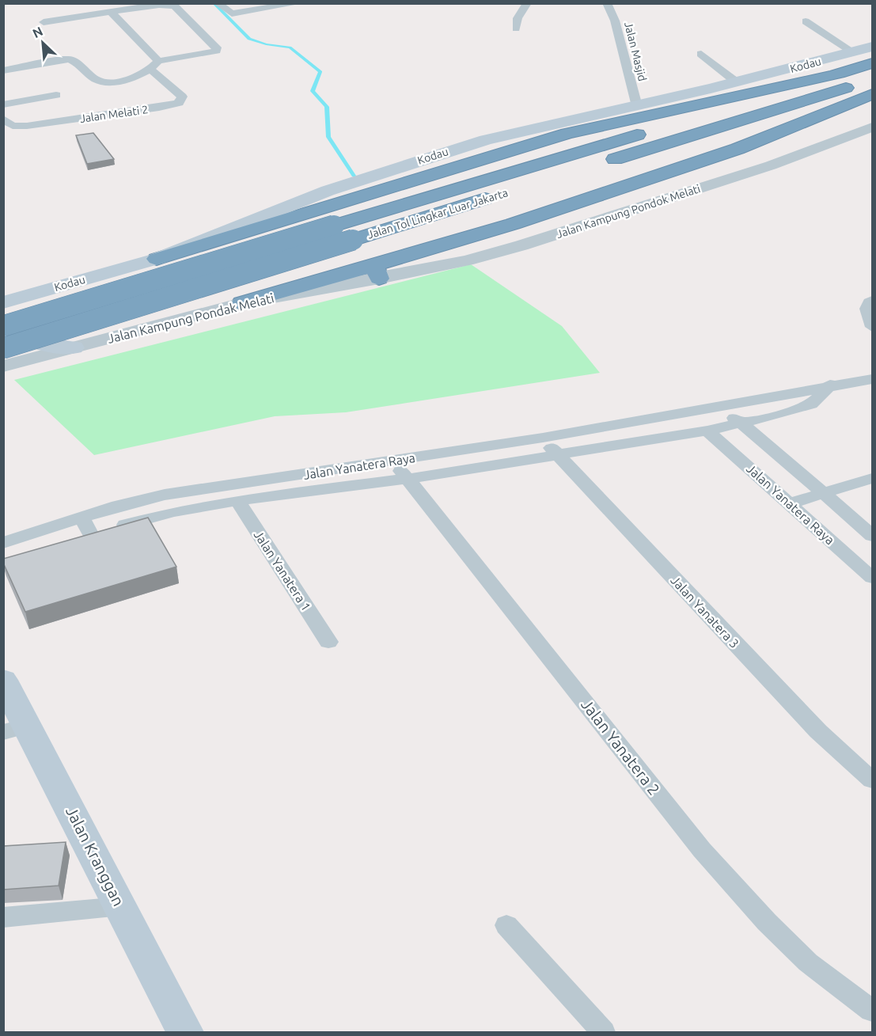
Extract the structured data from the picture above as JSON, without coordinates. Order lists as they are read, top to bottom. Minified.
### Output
{"streets":{"highway":["Jalan Tol Lingkar Luar Jakarta"],"main road":["Kodau","Jalan Kranggan"],"street":["Jalan Masjid","Jalan Melati 2","Jalan Kampung Pondok Melati","Jalan Kampung Pondak Melati","Jalan Yanatera Raya","Jalan Yanatera 1","Jalan Yanatera 3","Jalan Yanatera 2"]},"crossings":[["Jalan Masjid","Kodau"],["Jalan Yanatera Raya","Jalan Yanatera 1"],["Jalan Yanatera Raya","Jalan Yanatera 3"],["Jalan Yanatera Raya","Jalan Yanatera 2"]],"north":"top left"}
